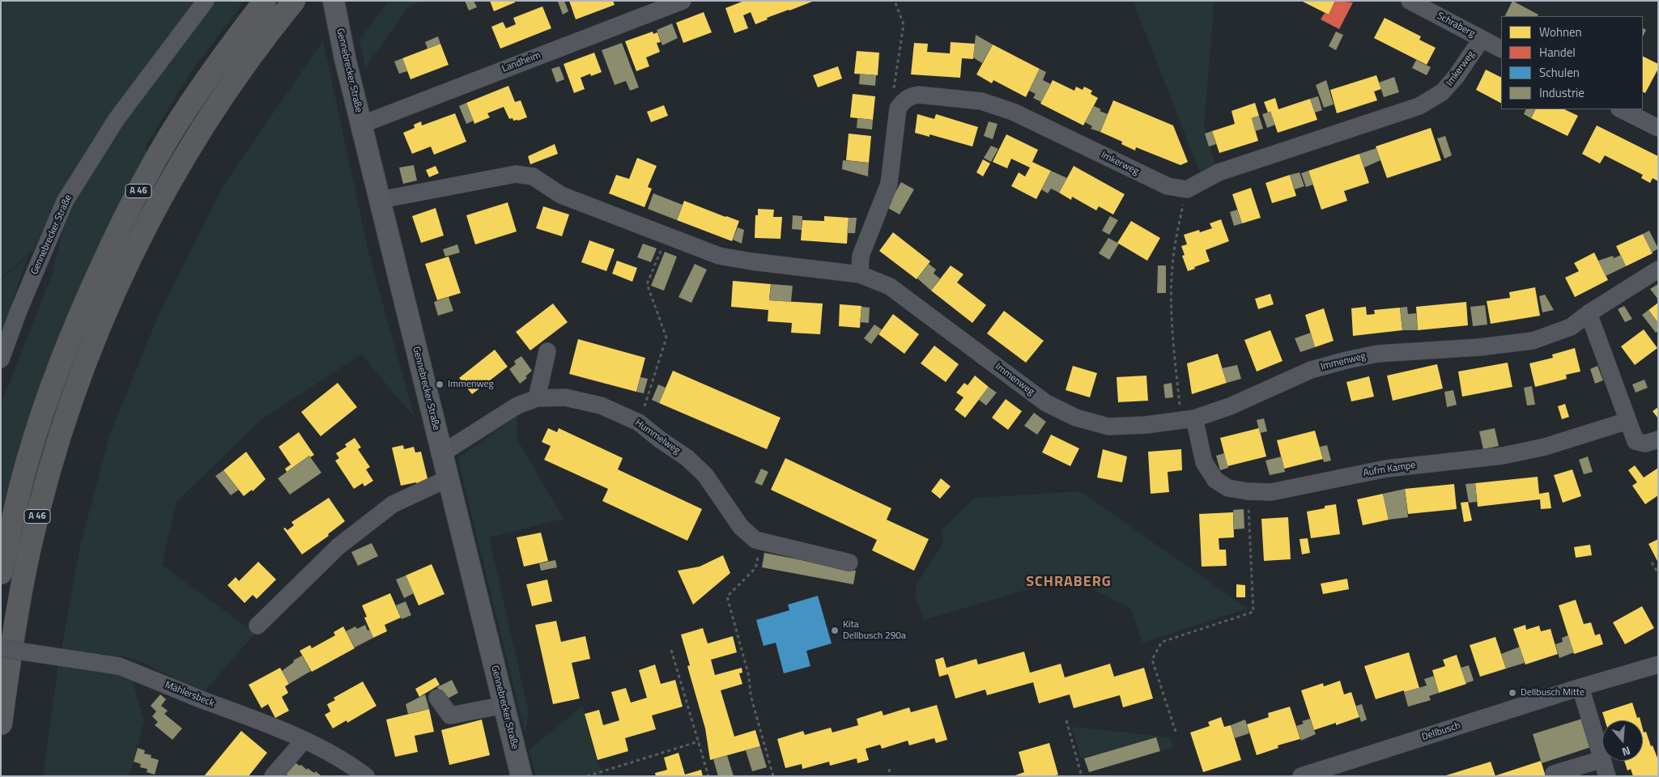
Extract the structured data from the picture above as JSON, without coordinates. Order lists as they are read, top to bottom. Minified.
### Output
{"streets":{"highway":["A 46"],"main road":["Gennebrecker Straße"],"street":["Schraberg","Landheim","Imkerweg","Immenweg","Hummelweg","Aufm Kampe","Mählersbeck","Dellbusch"]},"crossings":[["Schraberg","Imkerweg"],["Landheim","Gennebrecker Straße"],["Gennebrecker Straße","Immenweg"],["Gennebrecker Straße","Hummelweg"],["Immenweg","Aufm Kampe"]],"districts":["SCHRABERG"],"places":["Immenweg","Kita Dellbusch 290a","Dellbusch Mitte"],"legend":["Wohnen","Handel","Schulen","Industrie"],"north":"bottom"}
